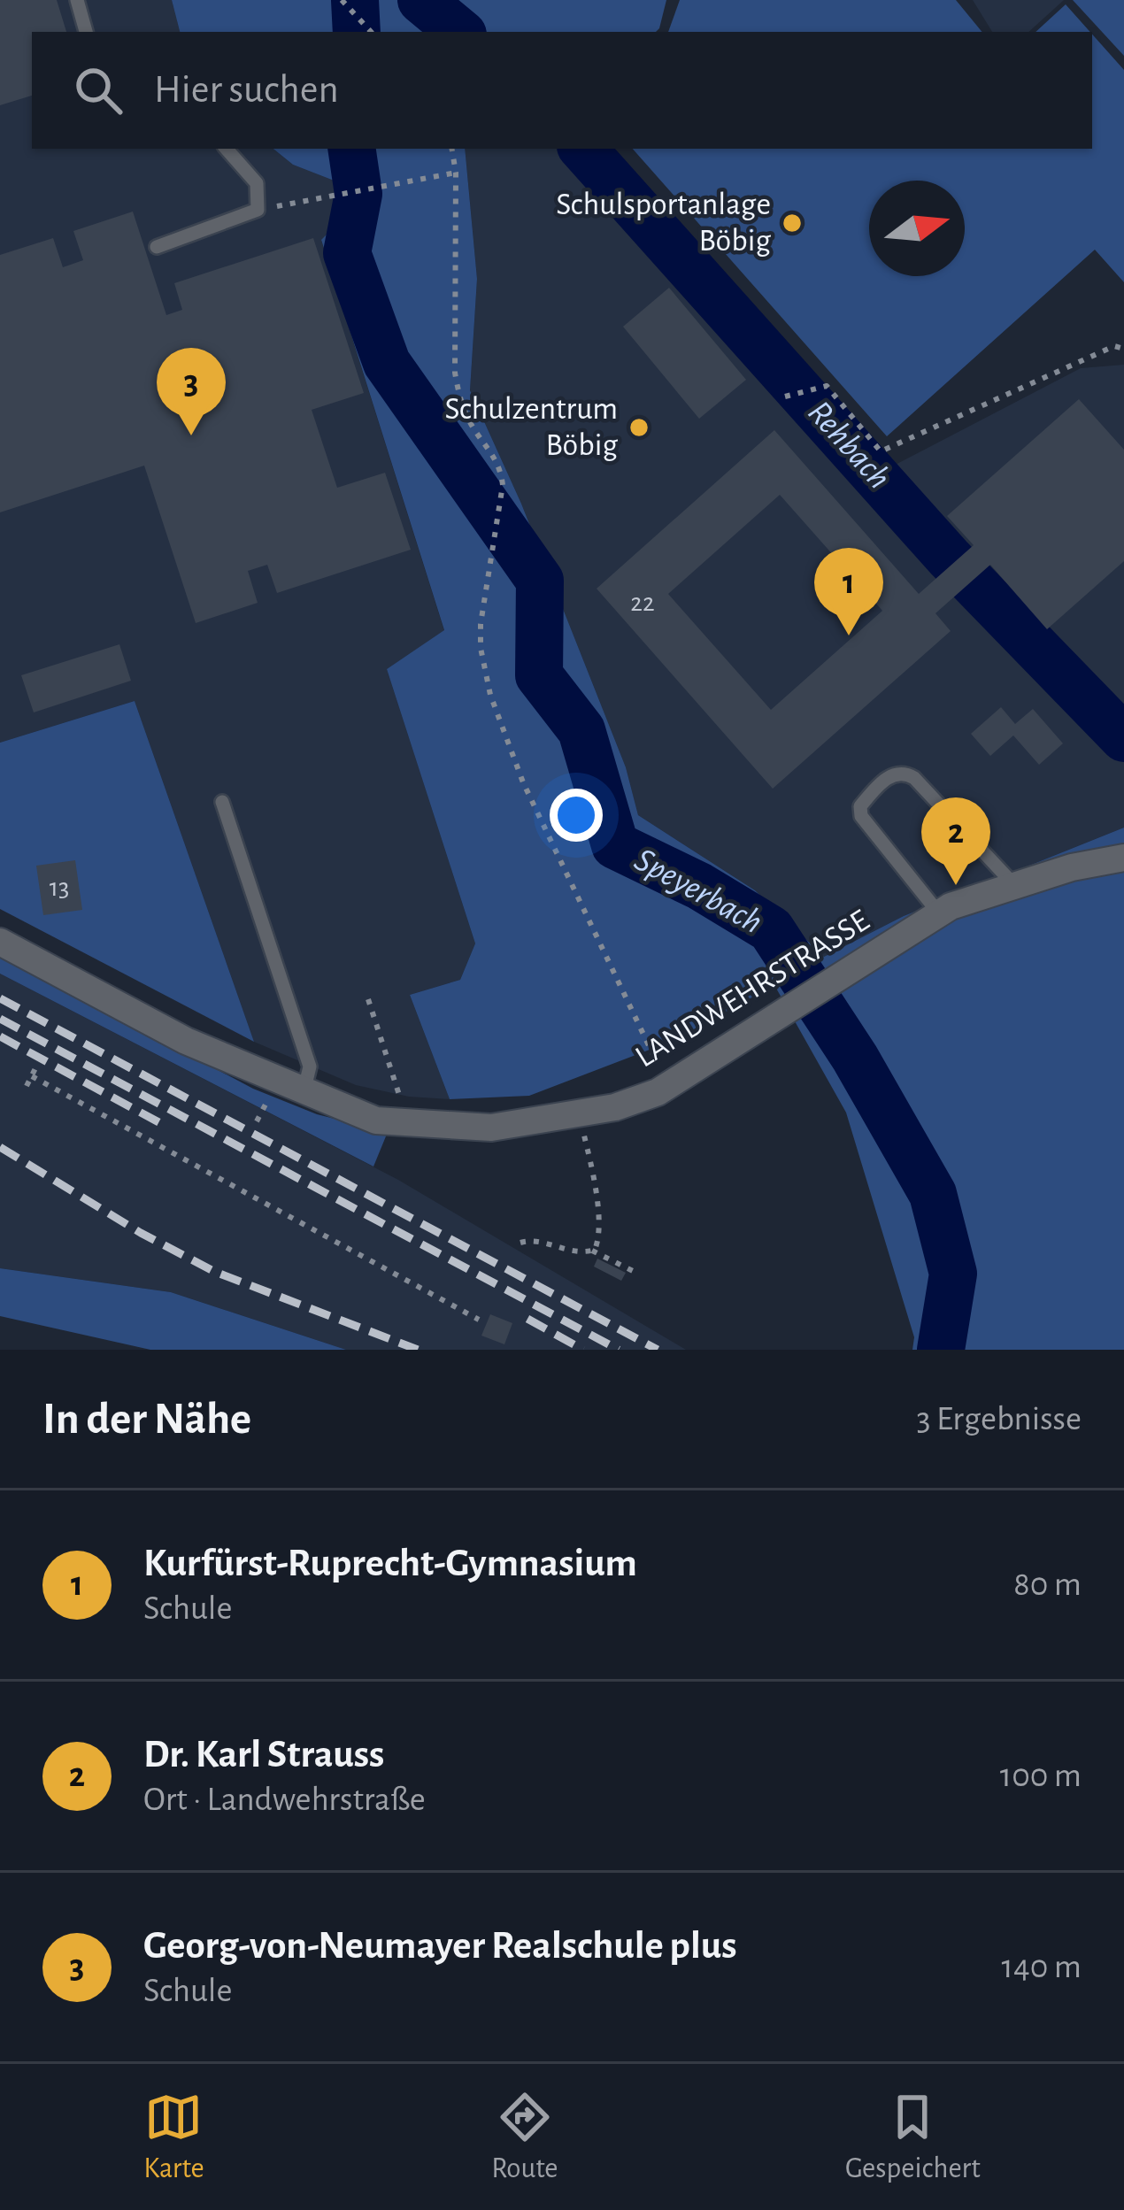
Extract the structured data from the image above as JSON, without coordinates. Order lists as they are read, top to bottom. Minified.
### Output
{"streets":{"street":["LANDWEHRSTRASSE"]},"water":["Rehbach","Speyerbach"],"places":["Schulsportanlage Böbig","Schulzentrum Böbig"],"house_numbers":["22","13"],"north":"right","page":{"search":"Hier suchen","pins":["3","1","2"],"heading":["In der Nähe","3 Ergebnisse"],"list":[{"mark":"1","name":"Kurfürst-Ruprecht-Gymnasium","note":"Schule","value":"80 m"},{"mark":"2","name":"Dr. Karl Strauss","note":"Ort · Landwehrstraße","value":"100 m"},{"mark":"3","name":"Georg-von-Neumayer Realschule plus","note":"Schule","value":"140 m"}],"nav":["Karte","Route","Gespeichert"]}}
